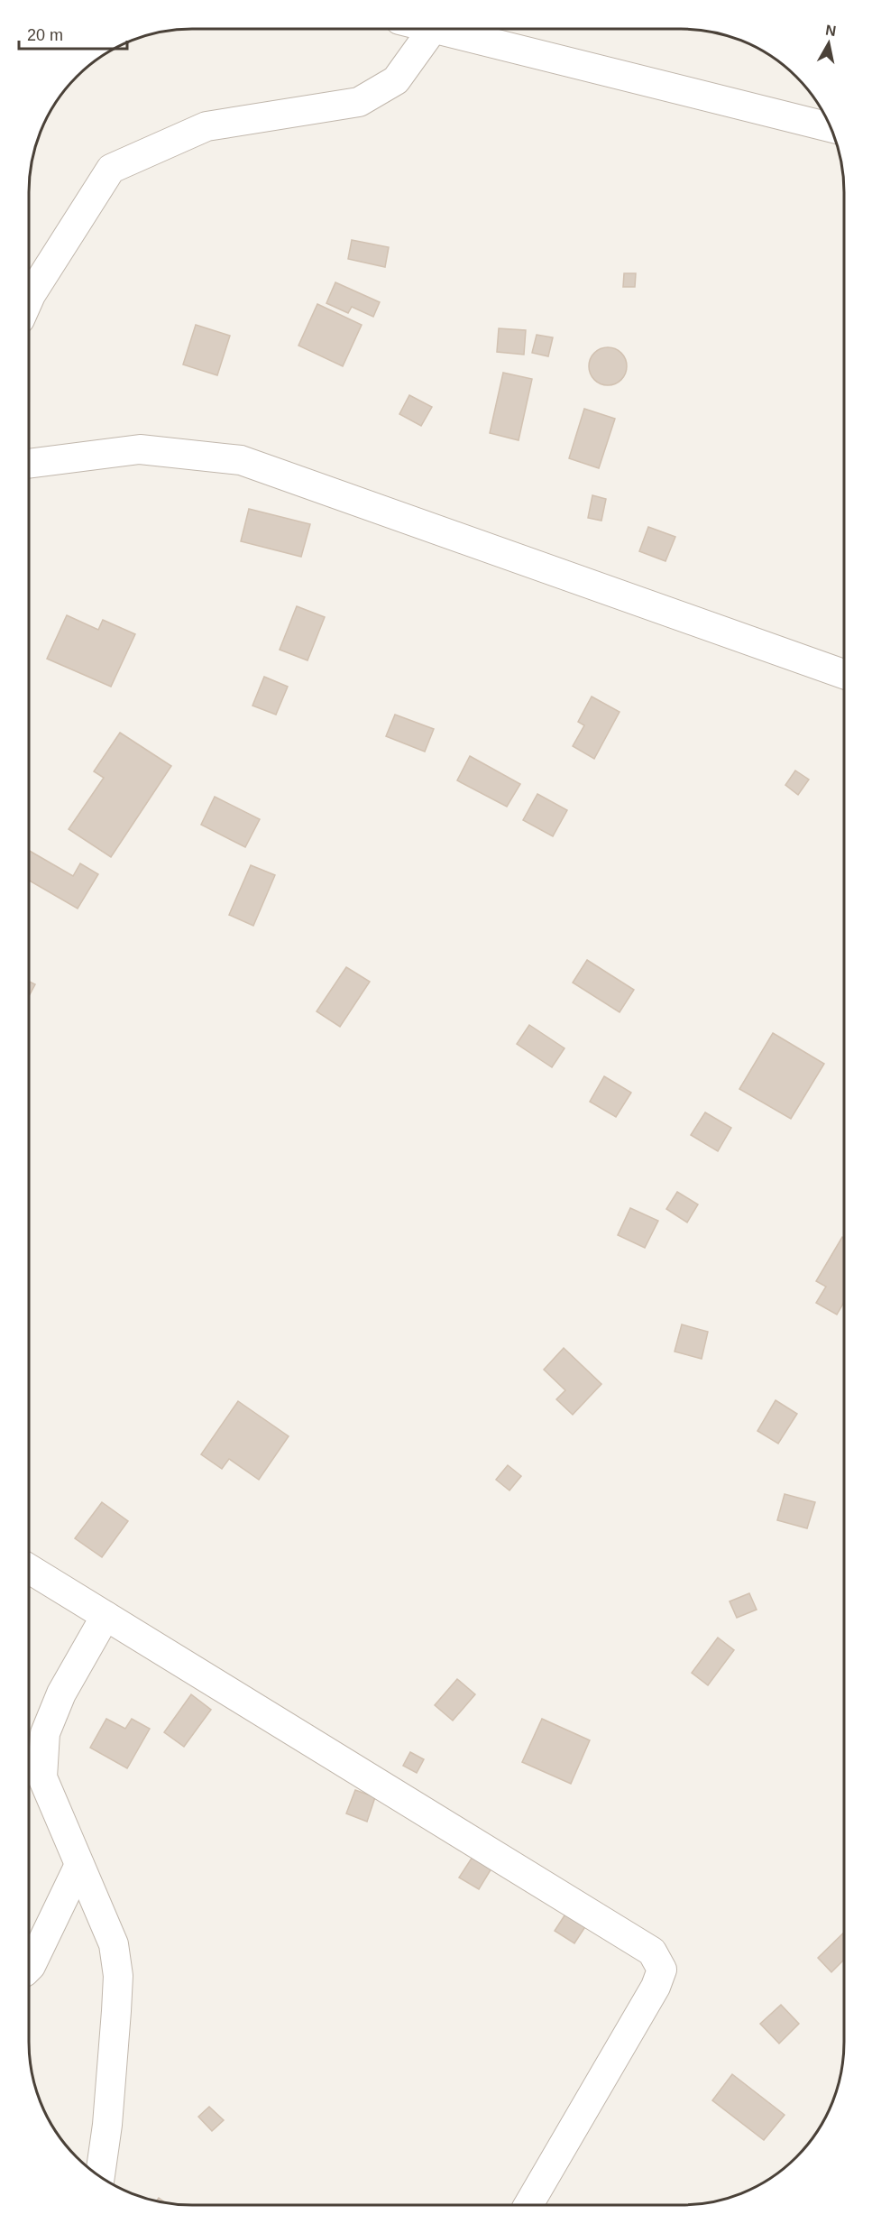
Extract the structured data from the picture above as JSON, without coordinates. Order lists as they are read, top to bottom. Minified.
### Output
{"scale_bar":"20 m","north":"top"}
